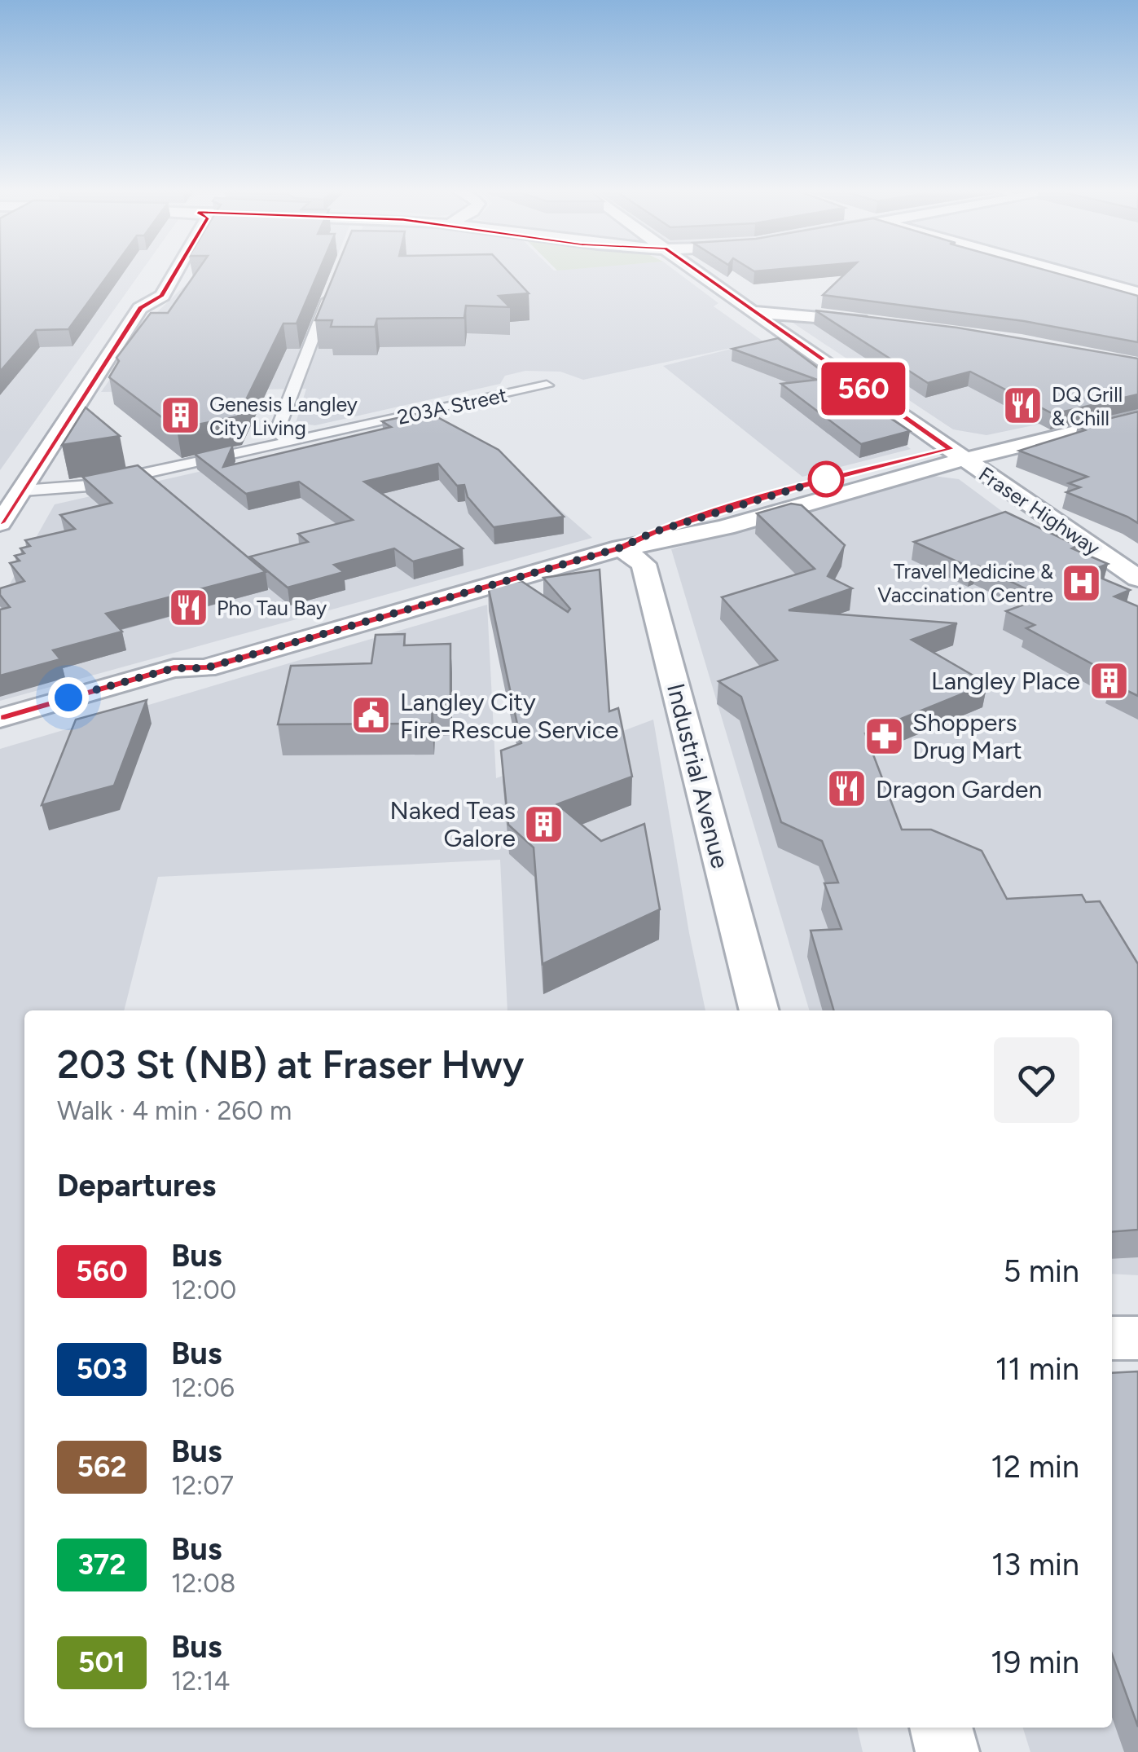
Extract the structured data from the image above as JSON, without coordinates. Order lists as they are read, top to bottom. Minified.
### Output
{"streets":{"main road":["Fraser Highway","Industrial Avenue"],"street":["203A Street"]},"places":{"restaurant":["DQ Grill & Chill","Pho Tau Bay","Dragon Garden"],"building":["Genesis Langley City Living","Langley Place","Naked Teas Galore"],"hospital":["Travel Medicine & Vaccination Centre"],"public building":["Langley City Fire-Rescue Service"],"pharmacy":["Shoppers Drug Mart"]},"lines":["bus line 560"],"page":{"on_map":"560","heading":[["203 St (NB) at Fraser Hwy","Walk · 4 min · 260 m"],"Departures"],"list":[{"mark":"560","name":"Bus","note":"12:00","value":"5 min"},{"mark":"503","name":"Bus","note":"12:06","value":"11 min"},{"mark":"562","name":"Bus","note":"12:07","value":"12 min"},{"mark":"372","name":"Bus","note":"12:08","value":"13 min"},{"mark":"501","name":"Bus","note":"12:14","value":"19 min"}]}}
